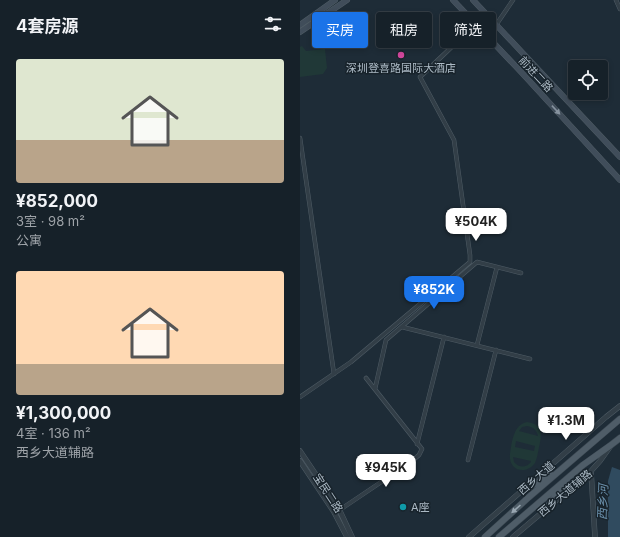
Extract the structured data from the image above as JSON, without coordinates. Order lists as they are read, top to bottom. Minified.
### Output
{"streets":{"main road":["前进二路","西乡大道"],"street":["宝民二路","西乡大道辅路"]},"crossings":[["西乡大道","西乡大道辅路"]],"water":["西乡河"],"places":["深圳登喜路国际大酒店","A座"],"page":{"heading":"4套房源","chip":["买房","租房","筛选"],"list":[{"name":"¥852,000","note":"3室 · 98 m² · 公寓"},{"name":"¥1,300,000","note":"4室 · 136 m² · 西乡大道辅路"}],"price":["¥504K","¥852K","¥1.3M","¥945K"]}}
